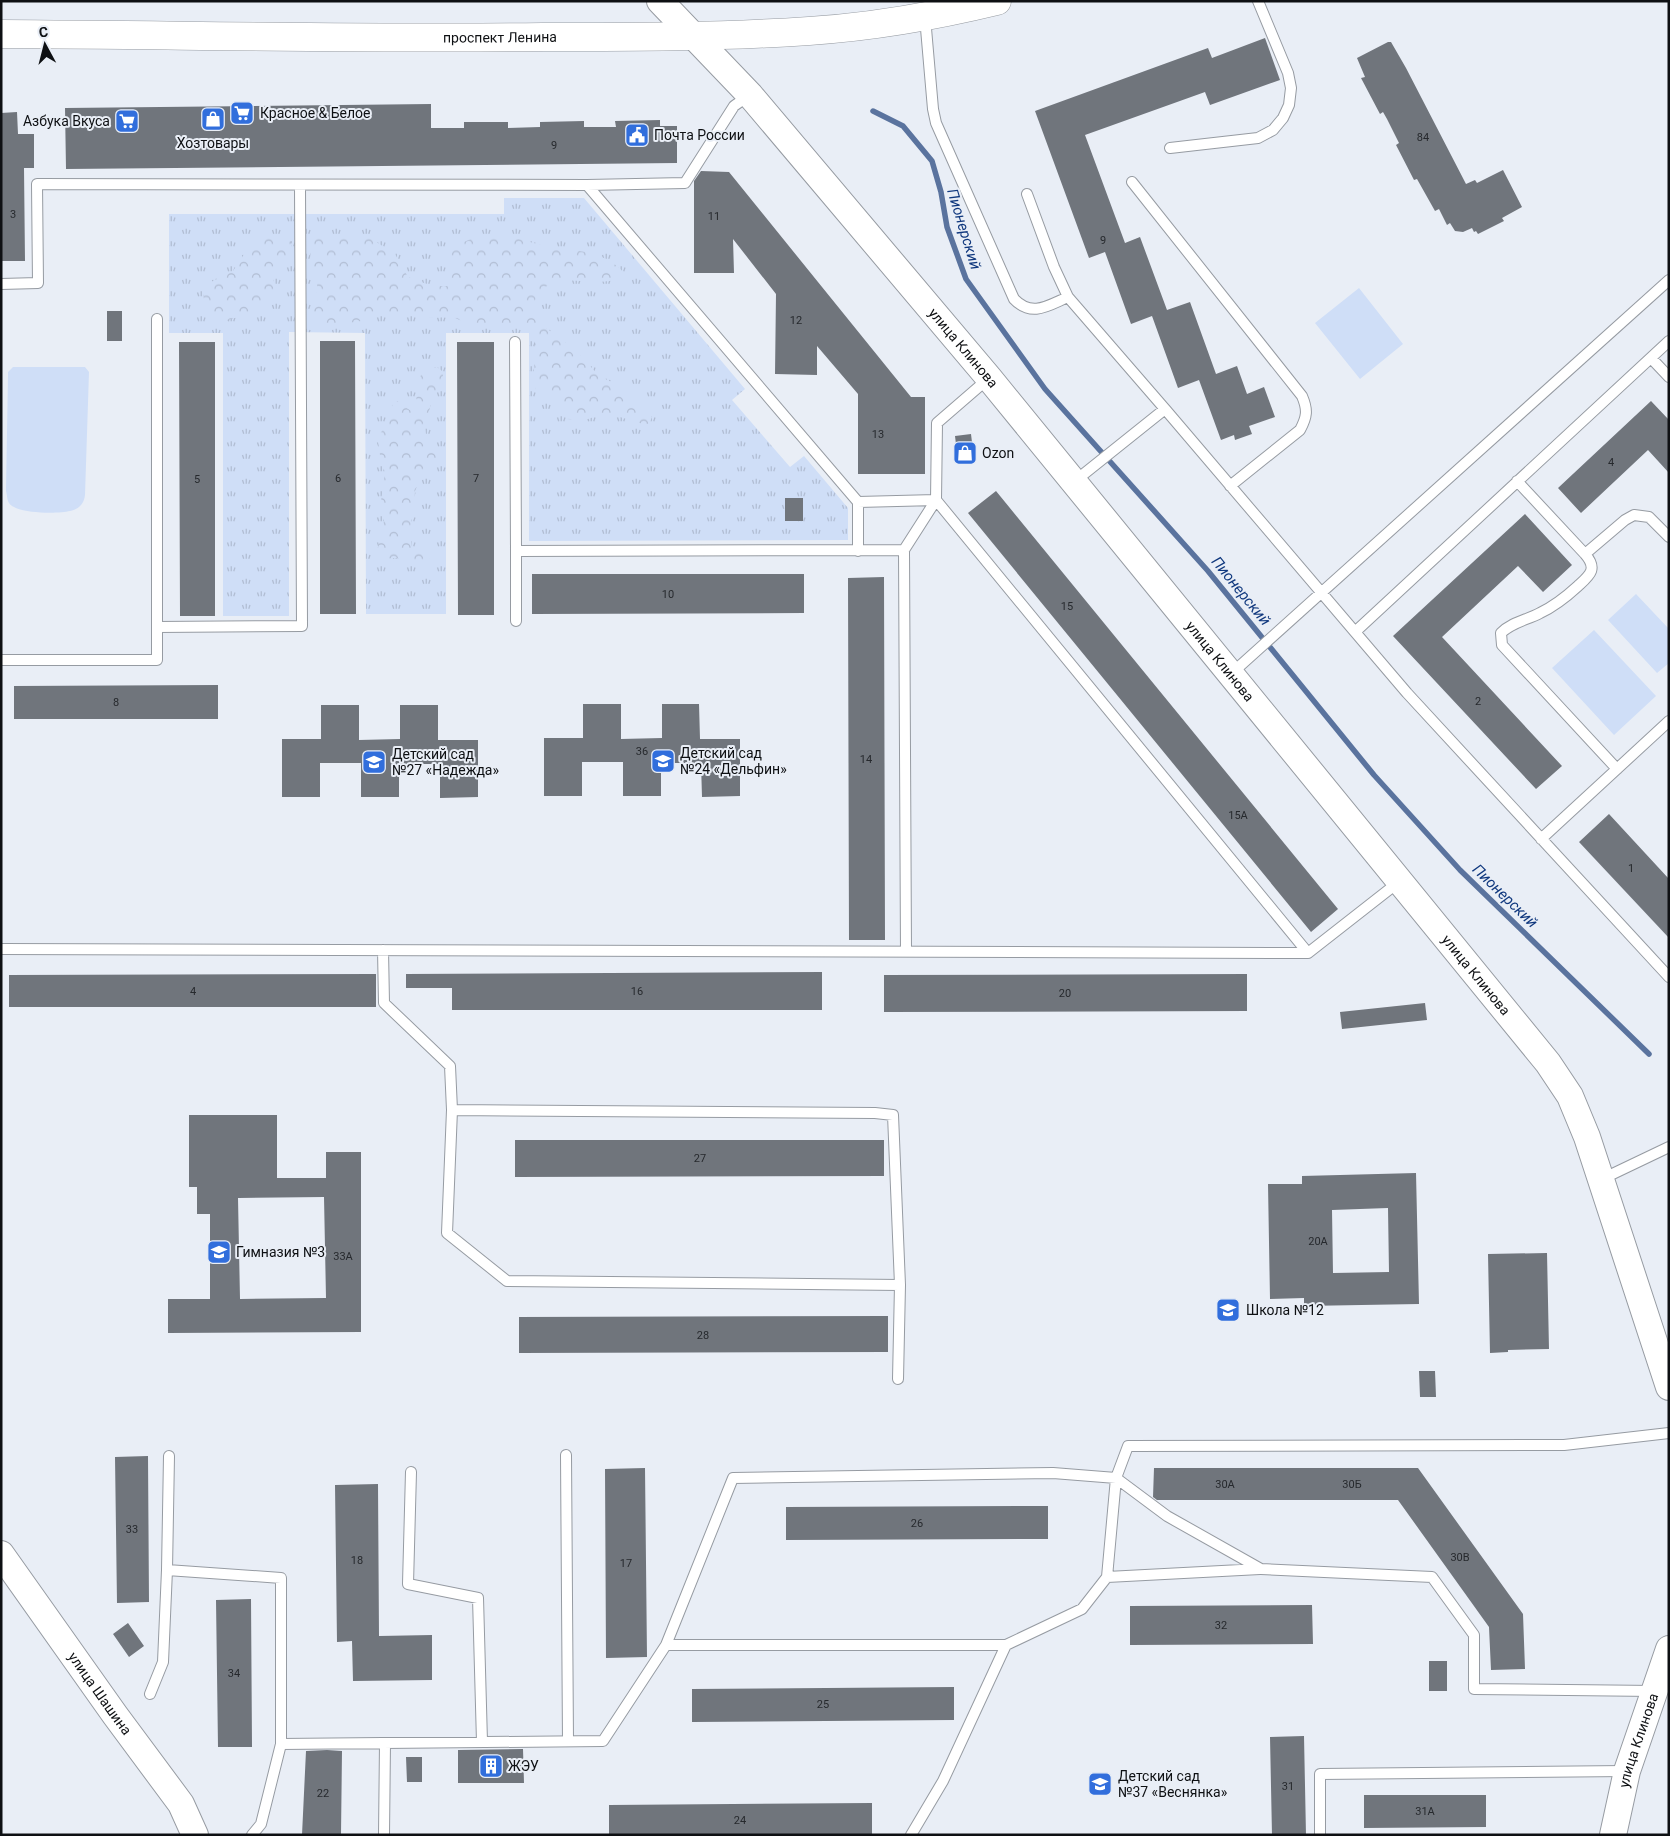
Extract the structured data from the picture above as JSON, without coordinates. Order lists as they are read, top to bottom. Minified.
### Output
{"streets":{"main road":["проспект Ленина"],"street":["улица Клинова","улица Шашина"]},"crossings":[["проспект Ленина","улица Клинова"]],"water":["Пионерский"],"places":{"supermarket":["Красное & Белое","Азбука Вкуса"],"shop":["Хозтовары","Ozon"],"public building":["Почта России"],"school or university":["Детский сад №24 «Дельфин»","Детский сад №27 «Надежда»","Гимназия №3","Школа №12","Детский сад №37 «Веснянка»"],"building":["ЖЭУ"]},"house_numbers":["84","9","3","11","9","12","13","4","6","7","5","10","15","2","8","36","14","15А","1","4","16","20","27","20А","33А","28","30А","30Б","26","33","30В","18","17","32","34","25","31","22","31А","24"],"north":"top"}
